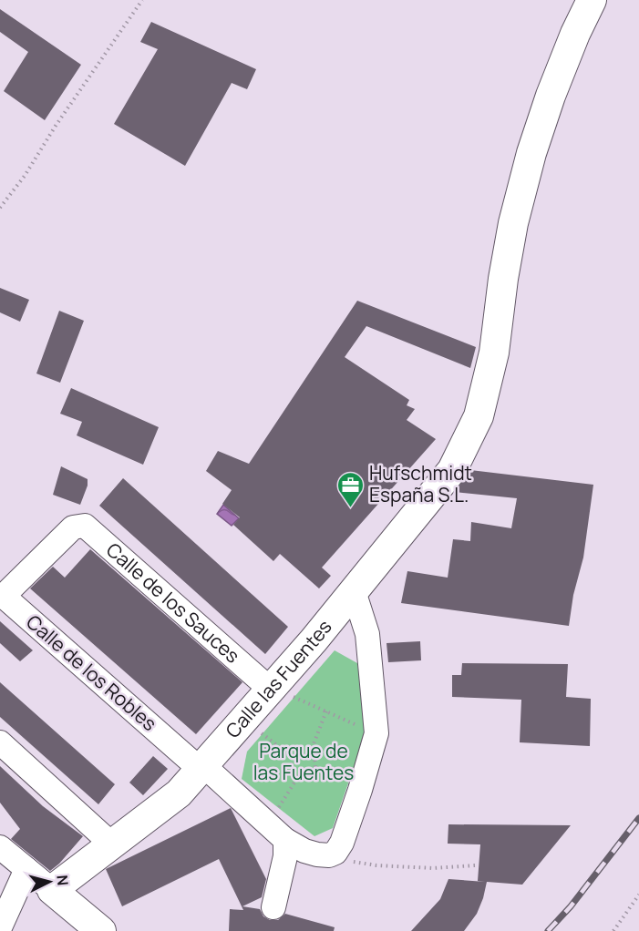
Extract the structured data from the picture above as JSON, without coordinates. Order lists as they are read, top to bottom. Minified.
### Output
{"streets":{"street":["Calle de los Sauces","Calle de los Robles","Calle las Fuentes"]},"crossings":[["Calle de los Sauces","Calle de los Robles"],["Calle de los Sauces","Calle las Fuentes"],["Calle de los Robles","Calle las Fuentes"]],"parks":["Parque de las Fuentes"],"places":{"office":["Hufschmidt España S.L."]},"north":"right"}
